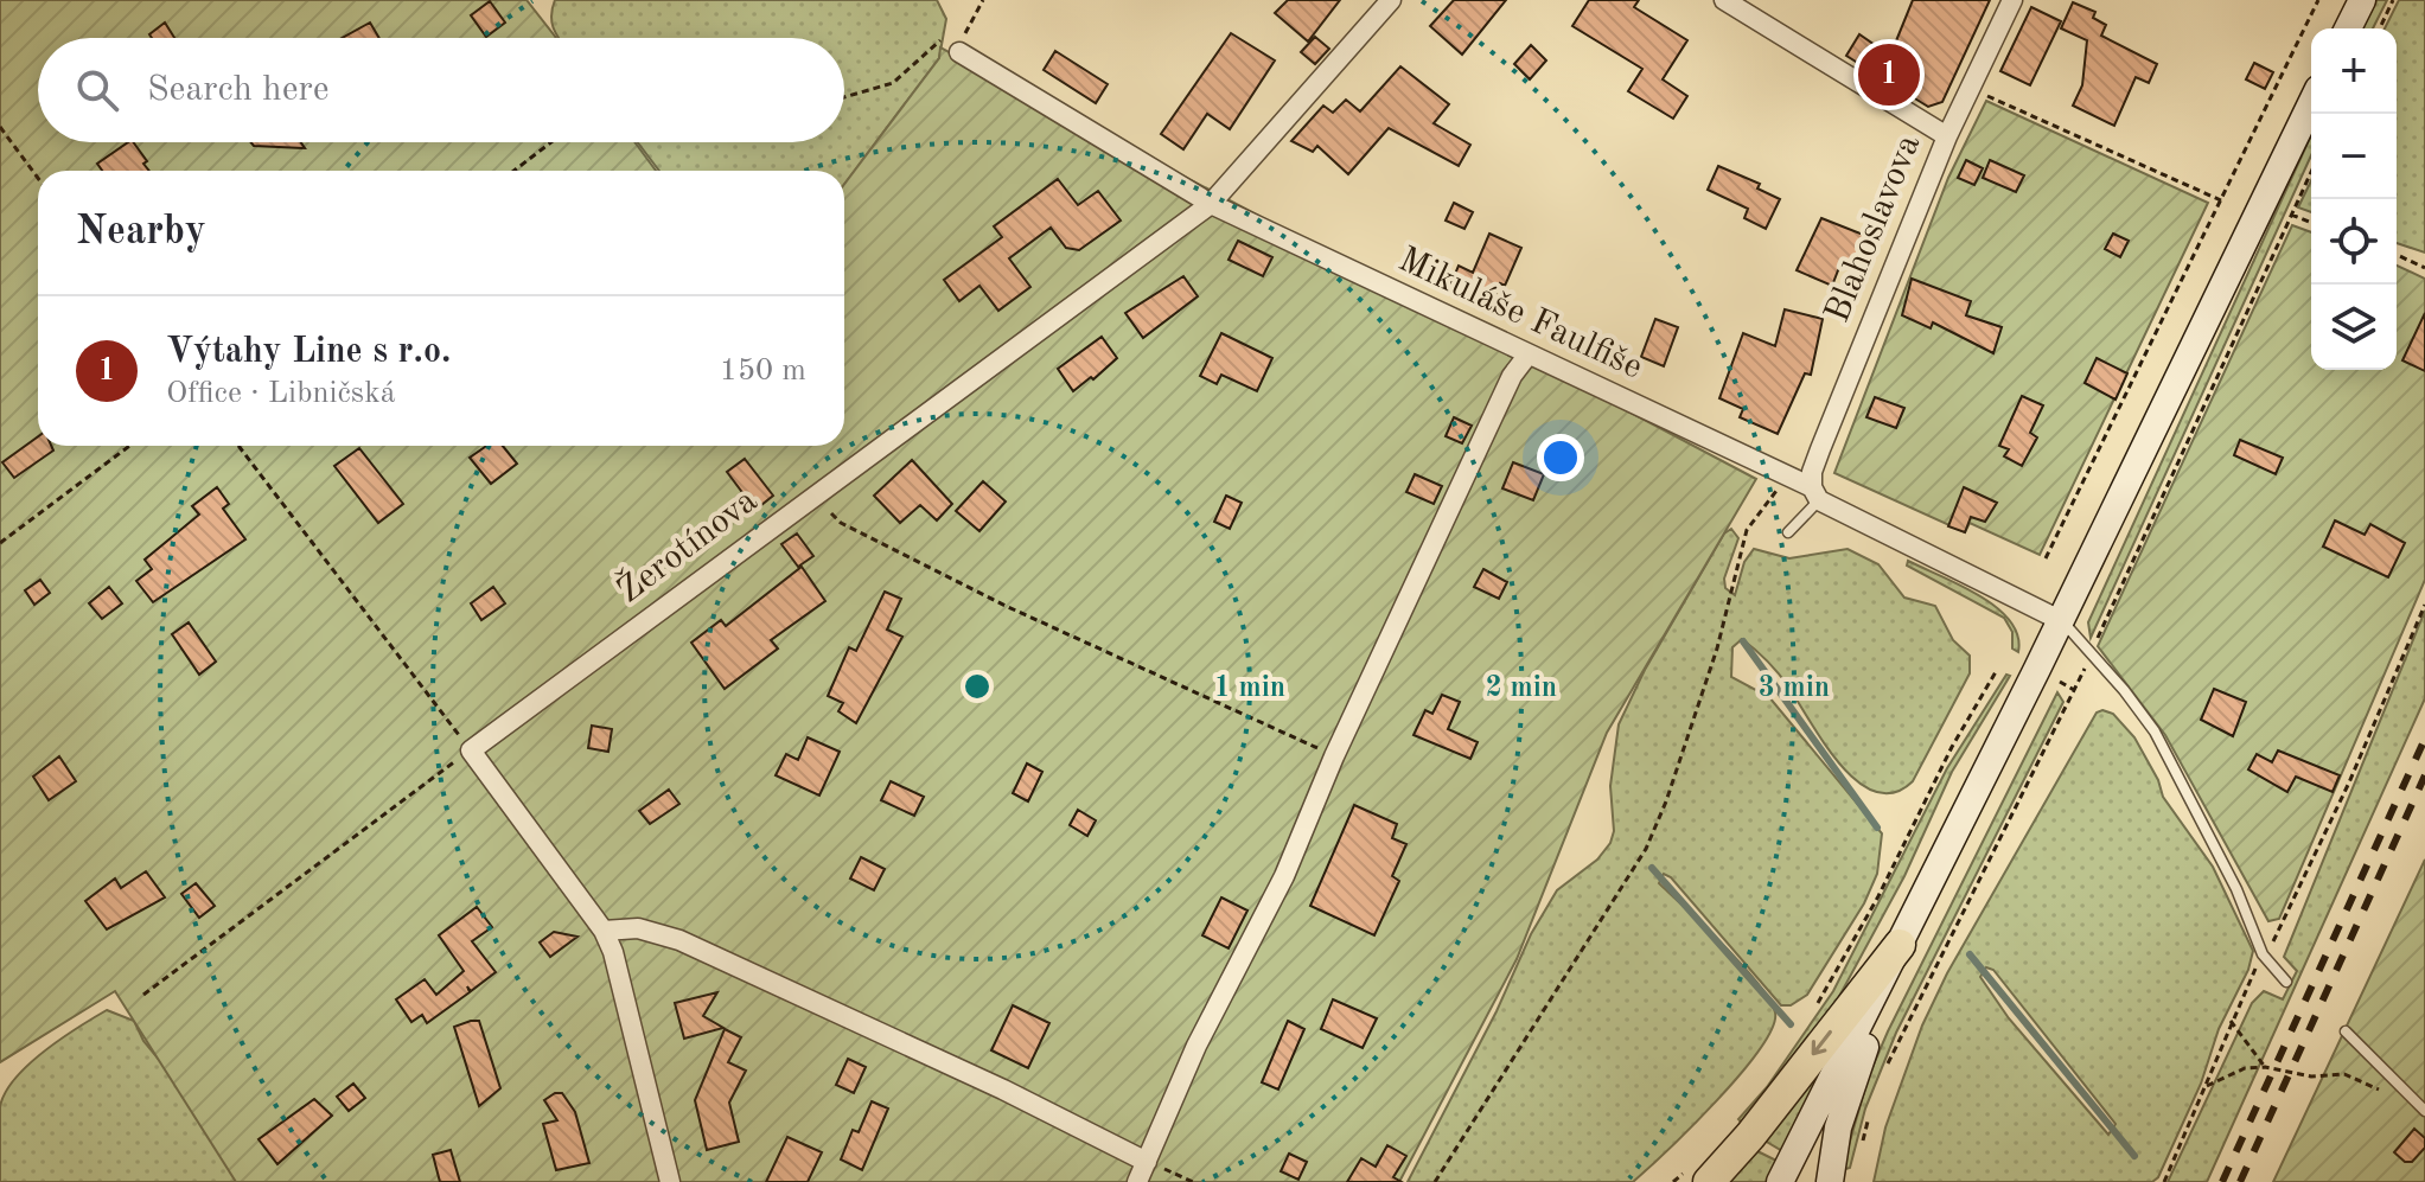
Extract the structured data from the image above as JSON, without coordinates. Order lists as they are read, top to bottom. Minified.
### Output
{"streets":{"street":["Blahoslavova","Mikuláše Faulfiše","Žerotínova"]},"crossings":[["Blahoslavova","Mikuláše Faulfiše"],["Mikuláše Faulfiše","Žerotínova"]],"page":{"map_buttons":["+","−"],"search":"Search here","pins":"1","heading":"Nearby","list":[{"mark":"1","name":"Výtahy Line s r.o.","note":"Office · Libničská","value":"150 m"}]},"rings":["1 min","2 min","3 min"]}
